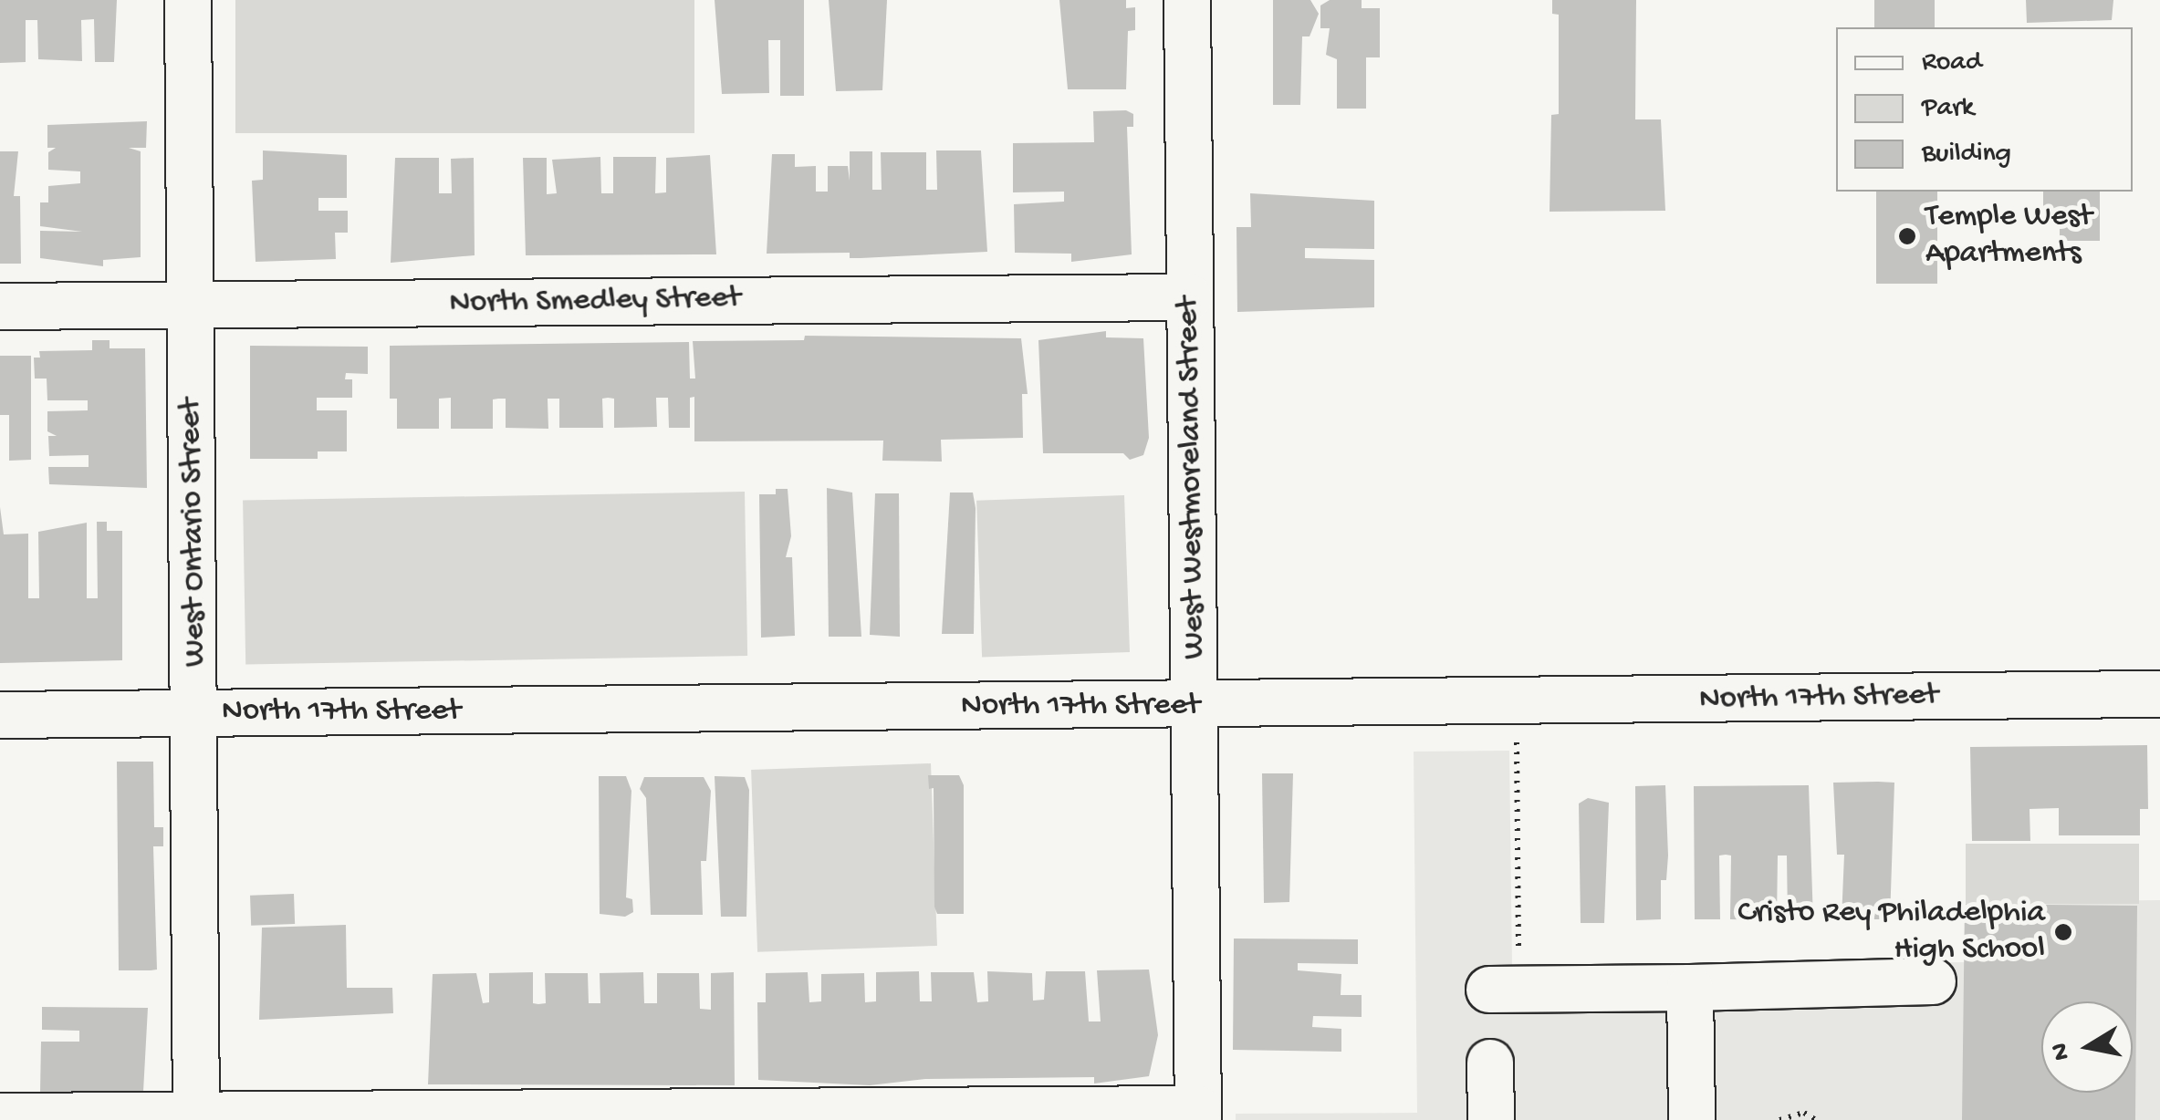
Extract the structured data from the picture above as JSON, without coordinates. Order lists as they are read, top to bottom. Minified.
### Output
{"streets":{"street":["North Smedley Street","West Westmoreland Street","West Ontario Street","North 17th Street"]},"crossings":[["North Smedley Street","West Westmoreland Street"],["North Smedley Street","West Ontario Street"],["West Westmoreland Street","North 17th Street"],["West Ontario Street","North 17th Street"]],"places":["Temple West Apartments","Cristo Rey Philadelphia High School"],"legend":["Road","Park","Building"],"north":"left"}
